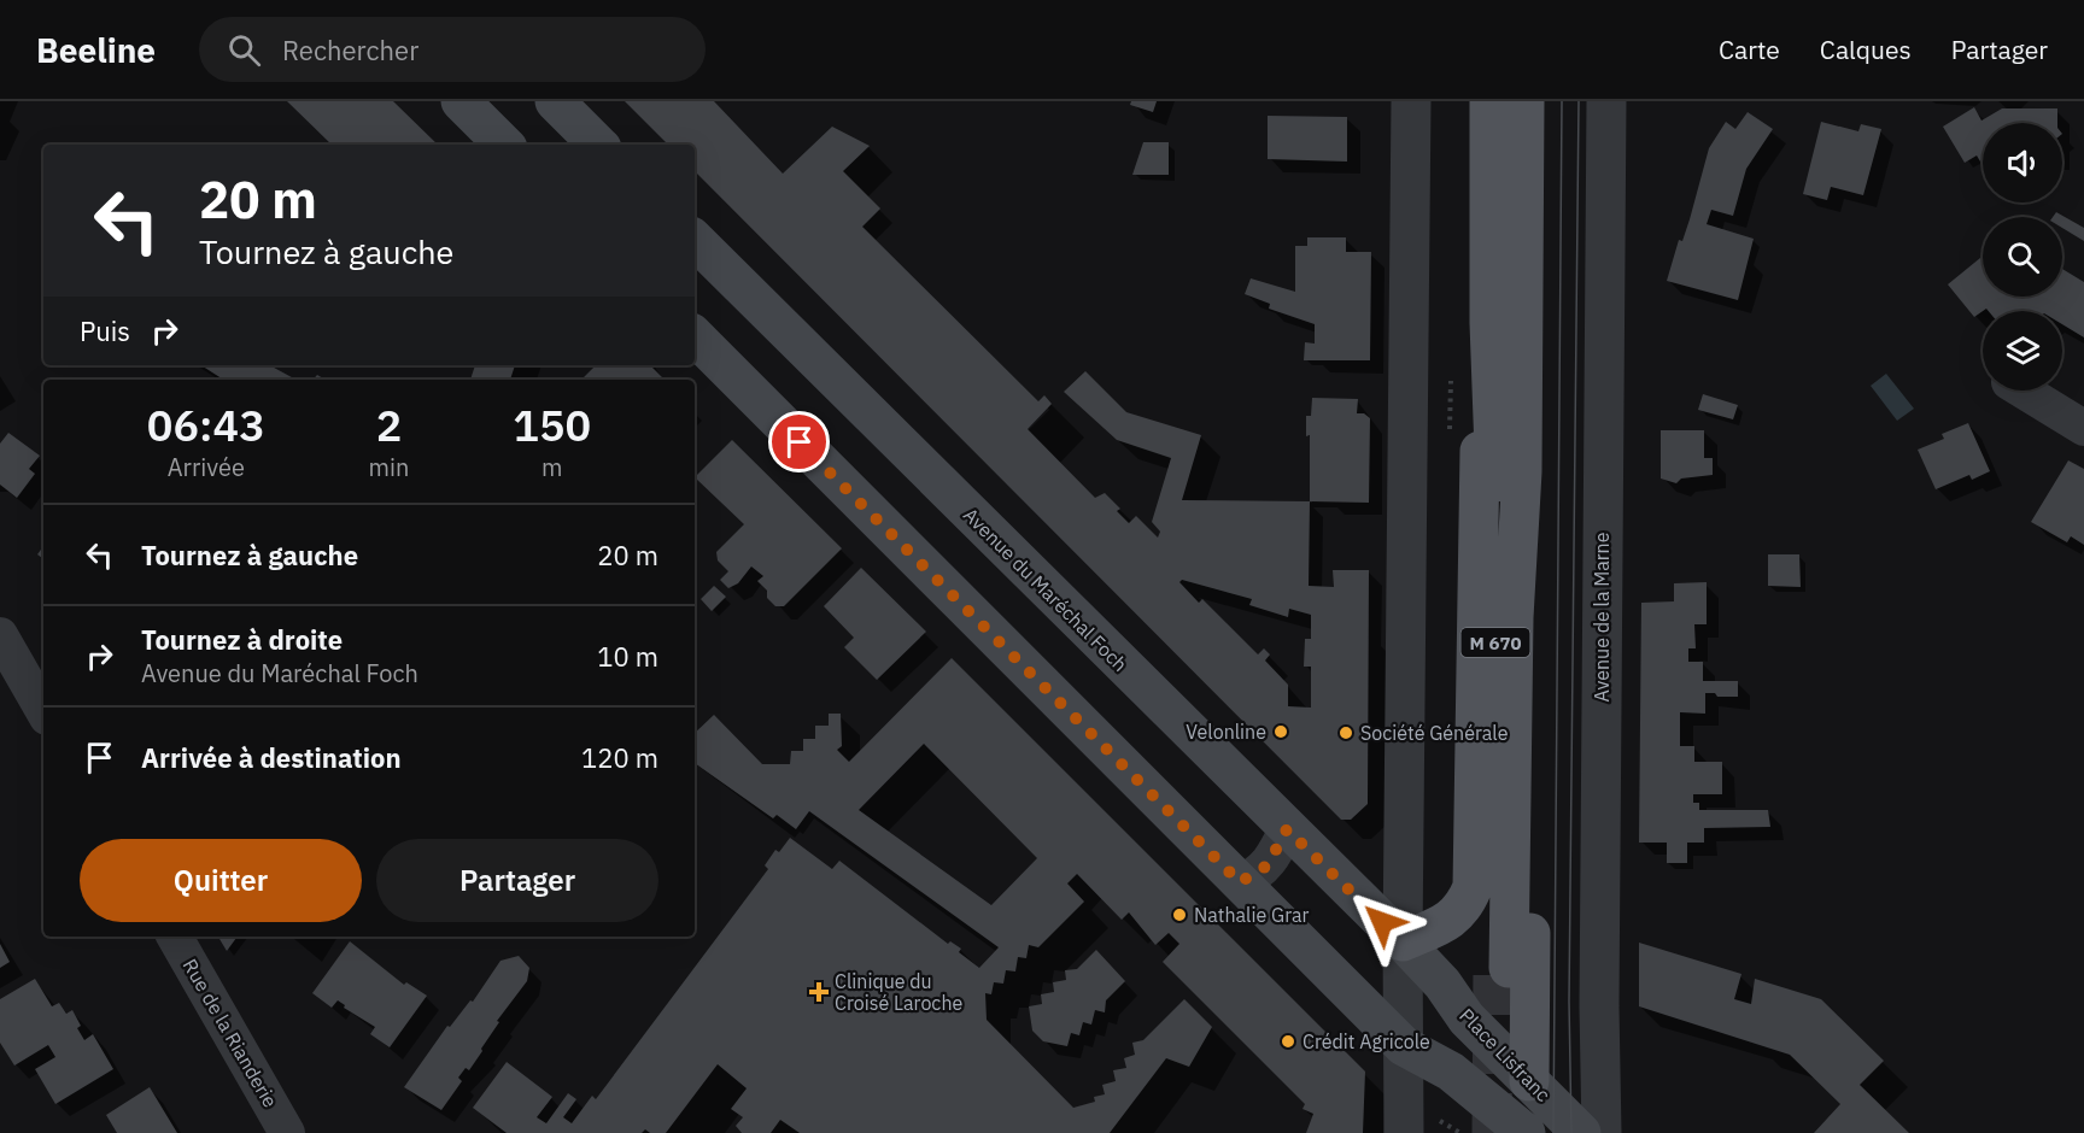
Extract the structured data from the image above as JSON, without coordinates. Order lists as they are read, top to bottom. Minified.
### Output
{"streets":{"main road":["Avenue du Maréchal Foch","M 670","Place Lisfranc"],"street":["Avenue de la Marne","Rue de la Rianderie"]},"crossings":[["Avenue du Maréchal Foch","Place Lisfranc"]],"places":{"other":["Velonline","Société Générale","Nathalie Grar","Crédit Agricole"],"health":["Clinique du Croisé Laroche"]},"page":{"header":"Beeline","search":"Rechercher","nav":["Carte","Calques","Partager"],"turn":["20 m","Tournez à gauche"],"then":"Puis","eta":["06:43","Arrivée","2","min","150","m"],"list":[{"name":"Tournez à gauche","value":"20 m"},{"name":"Tournez à droite","note":"Avenue du Maréchal Foch","value":"10 m"},{"name":"Arrivée à destination","value":"120 m"}],"buttons":["Quitter","Partager"]}}
